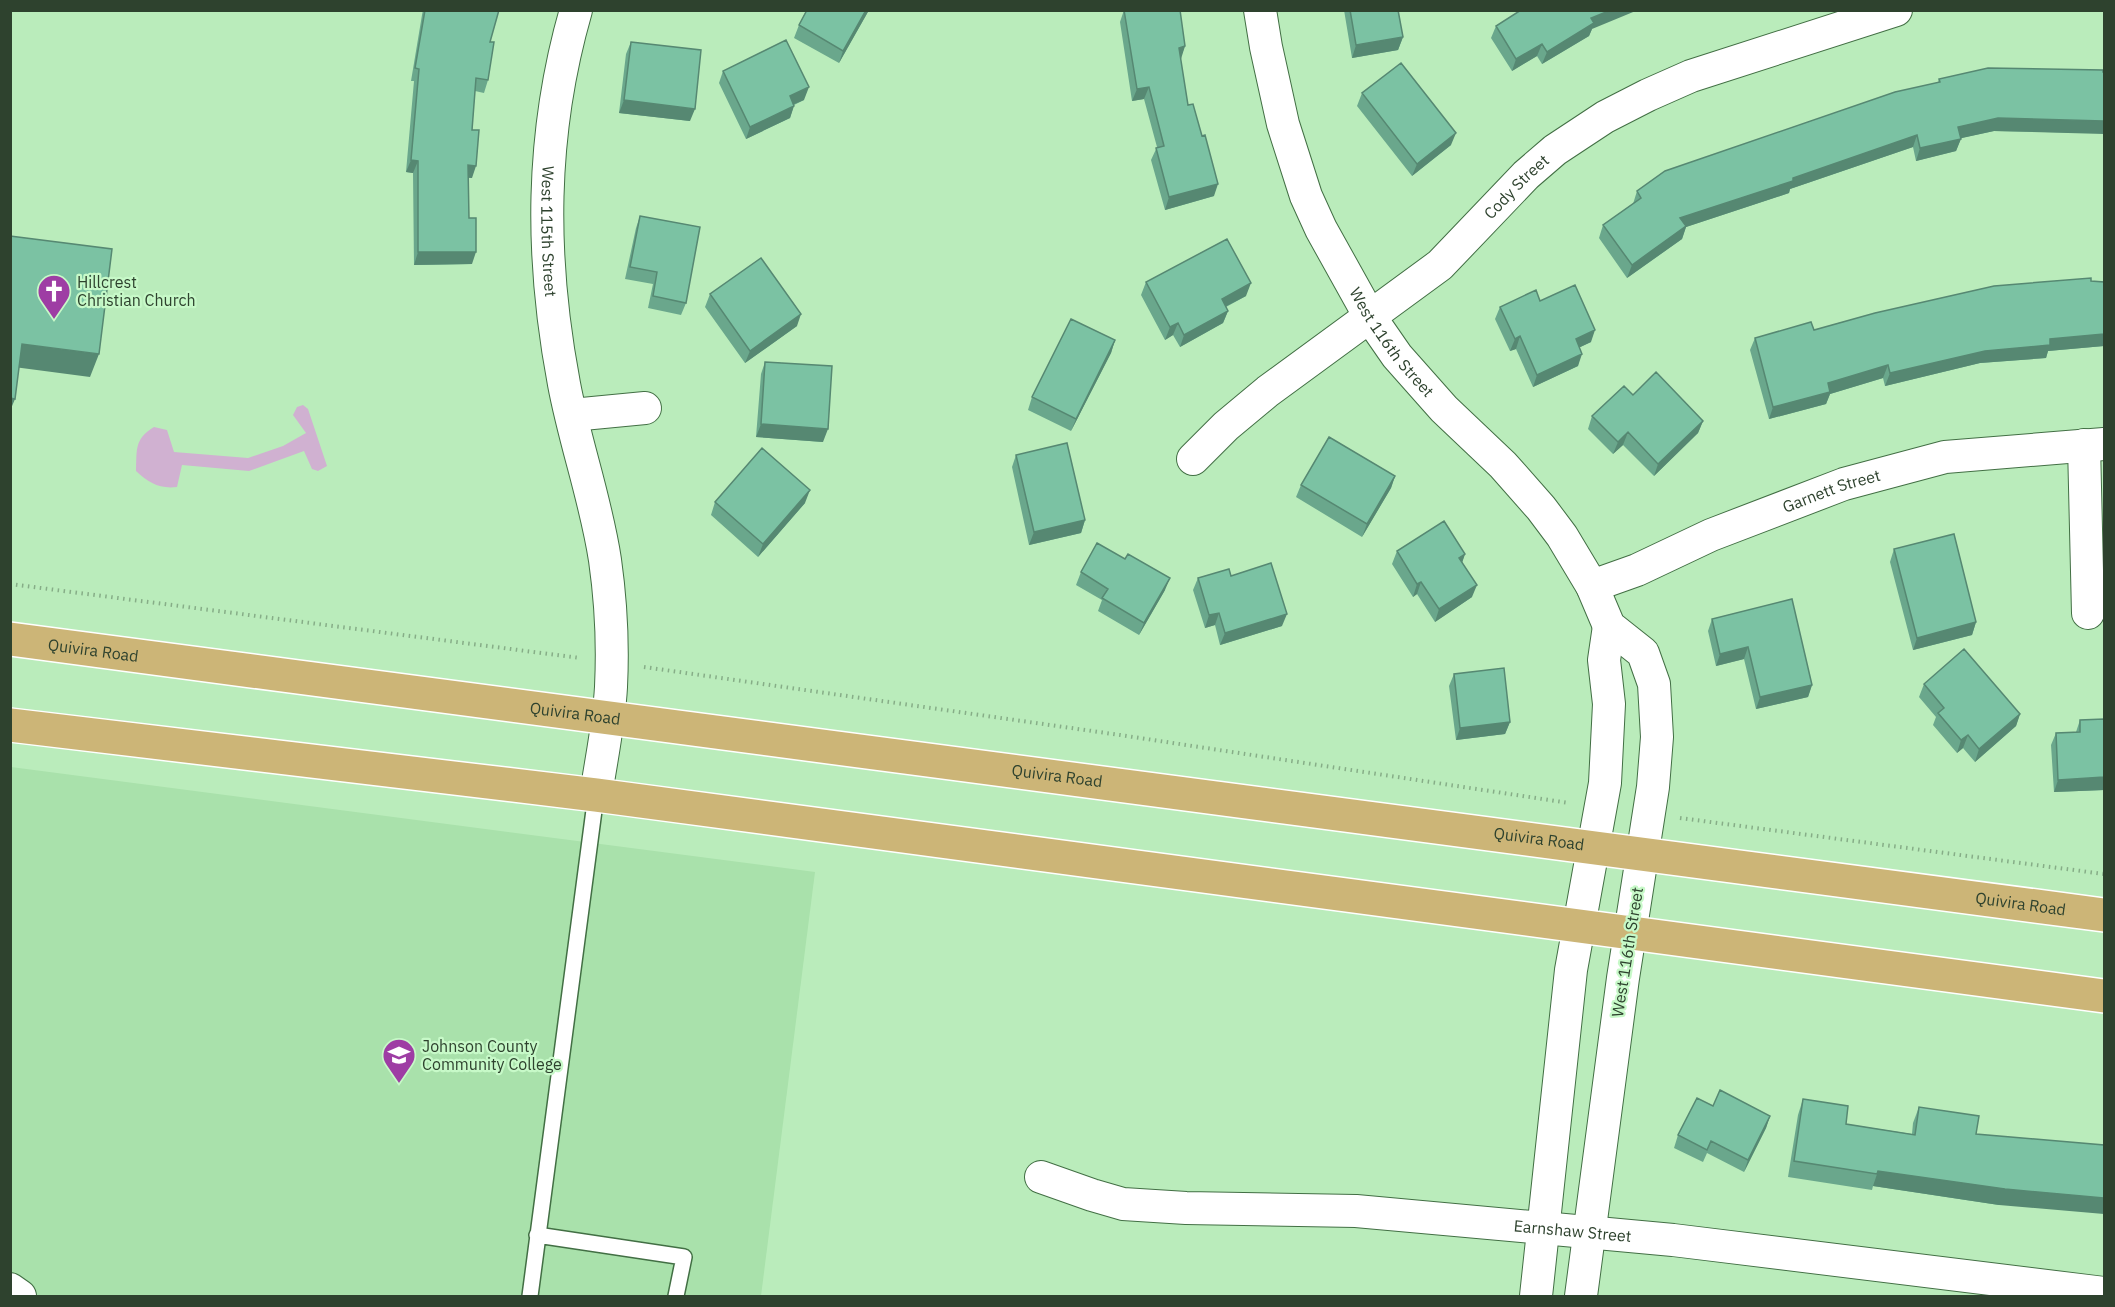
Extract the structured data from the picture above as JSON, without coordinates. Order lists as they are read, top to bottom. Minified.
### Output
{"streets":{"main road":["Quivira Road"],"street":["Cody Street","West 115th Street","West 116th Street","Garnett Street","Earnshaw Street"]},"crossings":[["Cody Street","West 116th Street"],["West 115th Street","Quivira Road"],["West 116th Street","Garnett Street"],["West 116th Street","Quivira Road"],["West 116th Street","Earnshaw Street"]],"places":{"church":["Hillcrest Christian Church"],"school or university":["Johnson County Community College"]}}
